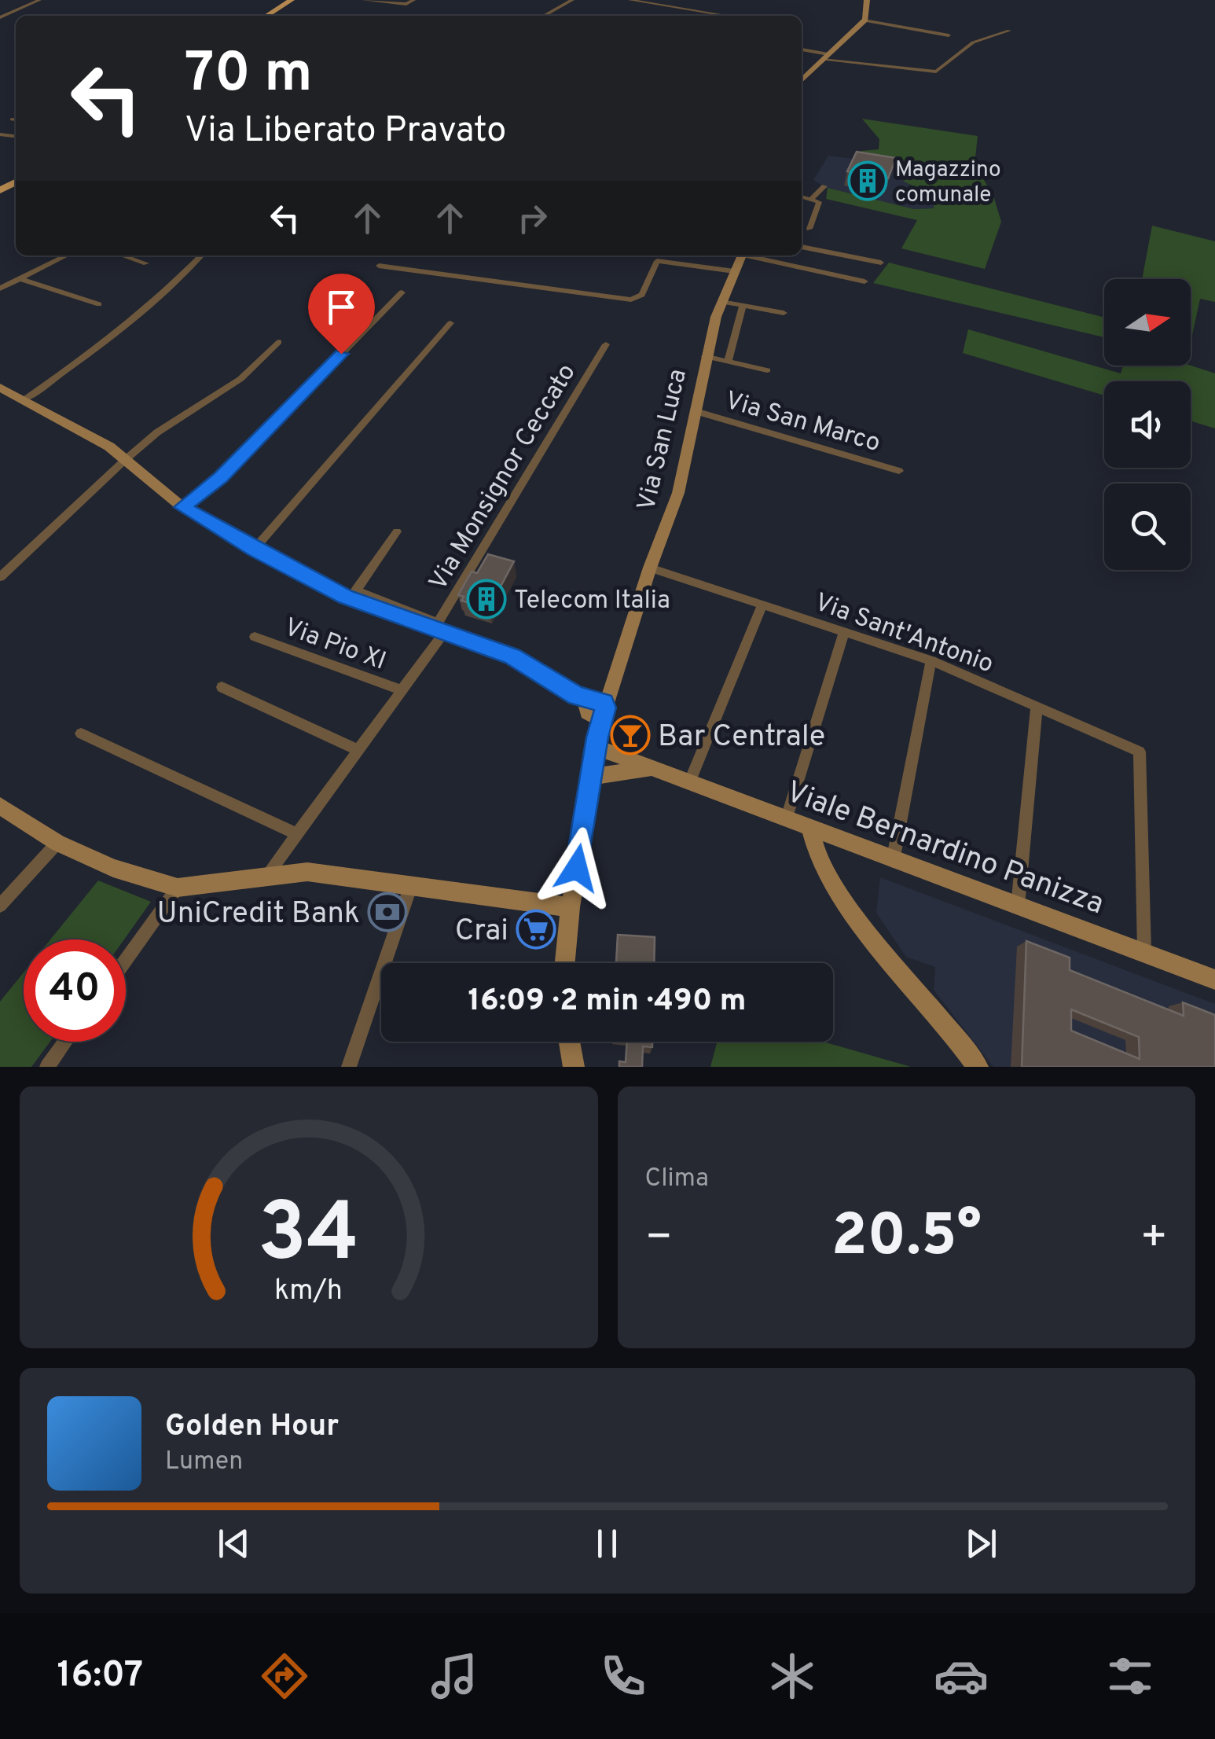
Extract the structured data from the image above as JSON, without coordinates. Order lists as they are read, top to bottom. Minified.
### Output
{"streets":{"street":["Via San Marco","Via San Luca","Via Monsignor Ceccato","Via Sant'Antonio","Via Pio XI","Viale Bernardino Panizza"]},"crossings":[["Via San Marco","Via San Luca"],["Via San Luca","Via Sant'Antonio"],["Via Monsignor Ceccato","Via Pio XI"],["Via Sant'Antonio","Viale Bernardino Panizza"]],"places":{"building":["Magazzino comunale","Telecom Italia"],"bar":["Bar Centrale"],"bank":["UniCredit Bank"],"supermarket":["Crai"]},"north":"right","page":{"turn":["70 m","Via Liberato Pravato"],"limit":"40","trip":"16:09 · 2 min · 490 m","tile":"Clima","heat":["−","20.5°","+"],"song":["Golden Hour","Lumen"],"tabs":"16:07","gauge":["34","km/h"]}}
